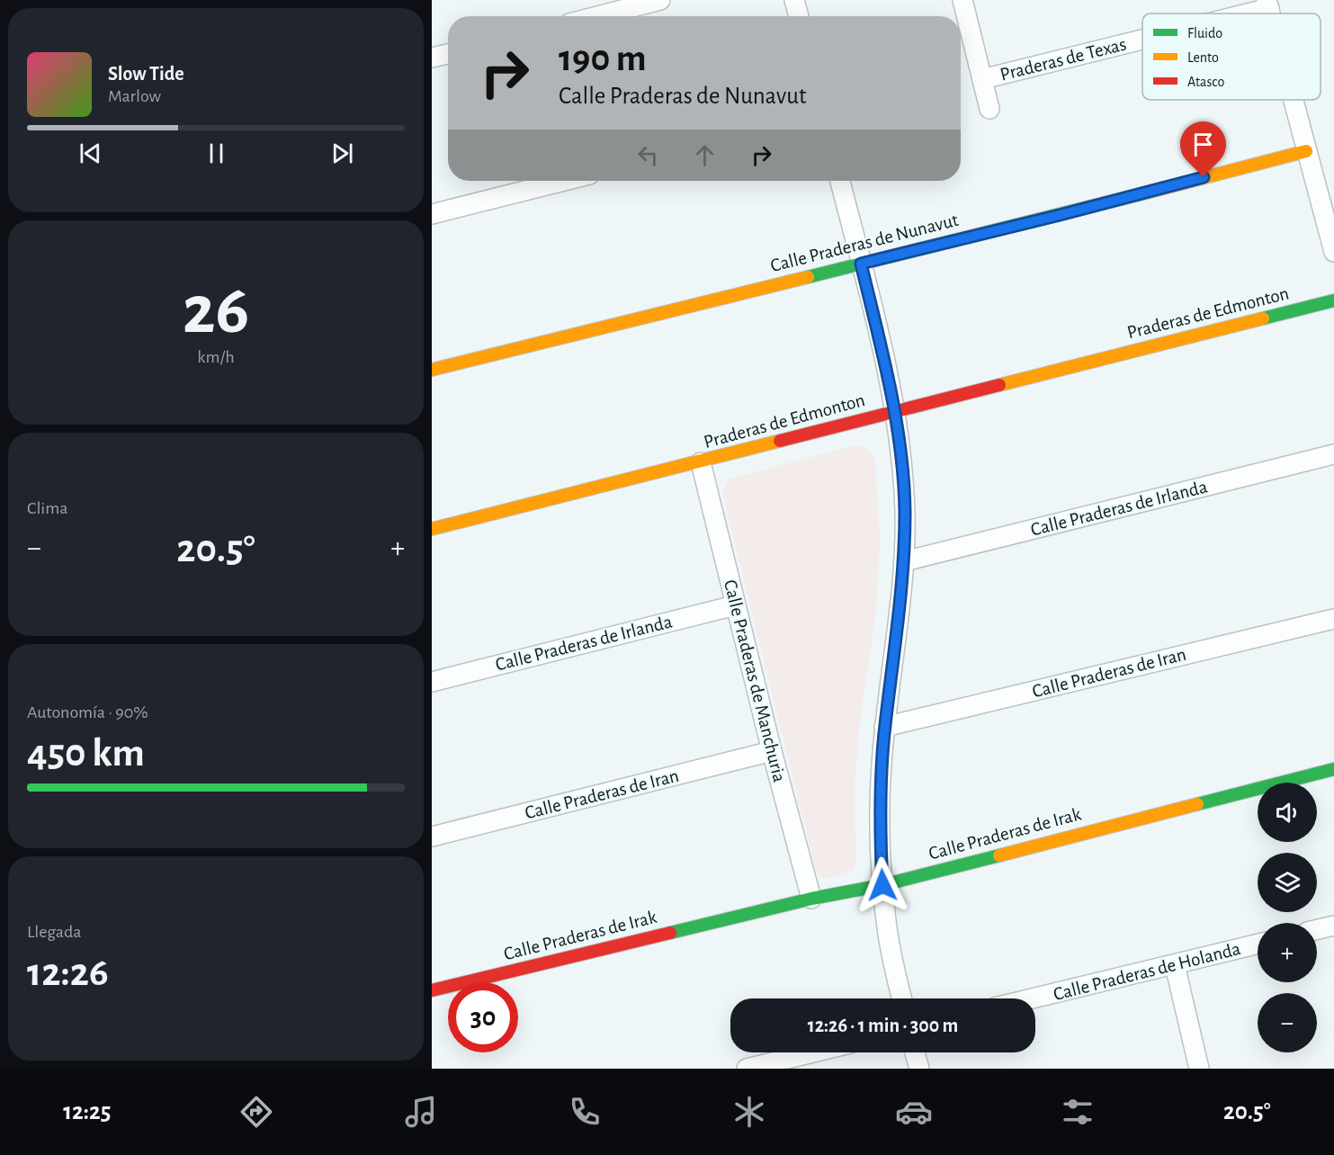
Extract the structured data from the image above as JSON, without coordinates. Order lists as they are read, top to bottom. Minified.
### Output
{"streets":{"street":["Praderas de Texas","Calle Praderas de Nunavut","Praderas de Edmonton","Calle Praderas de Irlanda","Calle Praderas de Iran","Calle Praderas de Manchuria","Calle Praderas de Irak","Calle Praderas de Holanda"]},"crossings":[["Praderas de Texas","Calle Praderas de Nunavut"],["Praderas de Edmonton","Calle Praderas de Manchuria"],["Calle Praderas de Irlanda","Calle Praderas de Manchuria"],["Calle Praderas de Iran","Calle Praderas de Manchuria"],["Calle Praderas de Manchuria","Calle Praderas de Irak"]],"legend":["Fluido","Lento","Atasco"],"page":{"turn":["190 m","Calle Praderas de Nunavut"],"song":["Slow Tide","Marlow"],"tile":[["26","km/h"],"Clima",["Autonomía · 90%","450 km"],["Llegada","12:26"]],"heat":["−","20.5°","+"],"map_buttons":["+","−"],"limit":"30","trip":"12:26 · 1 min · 300 m","tabs":["12:25","20.5°"]}}
